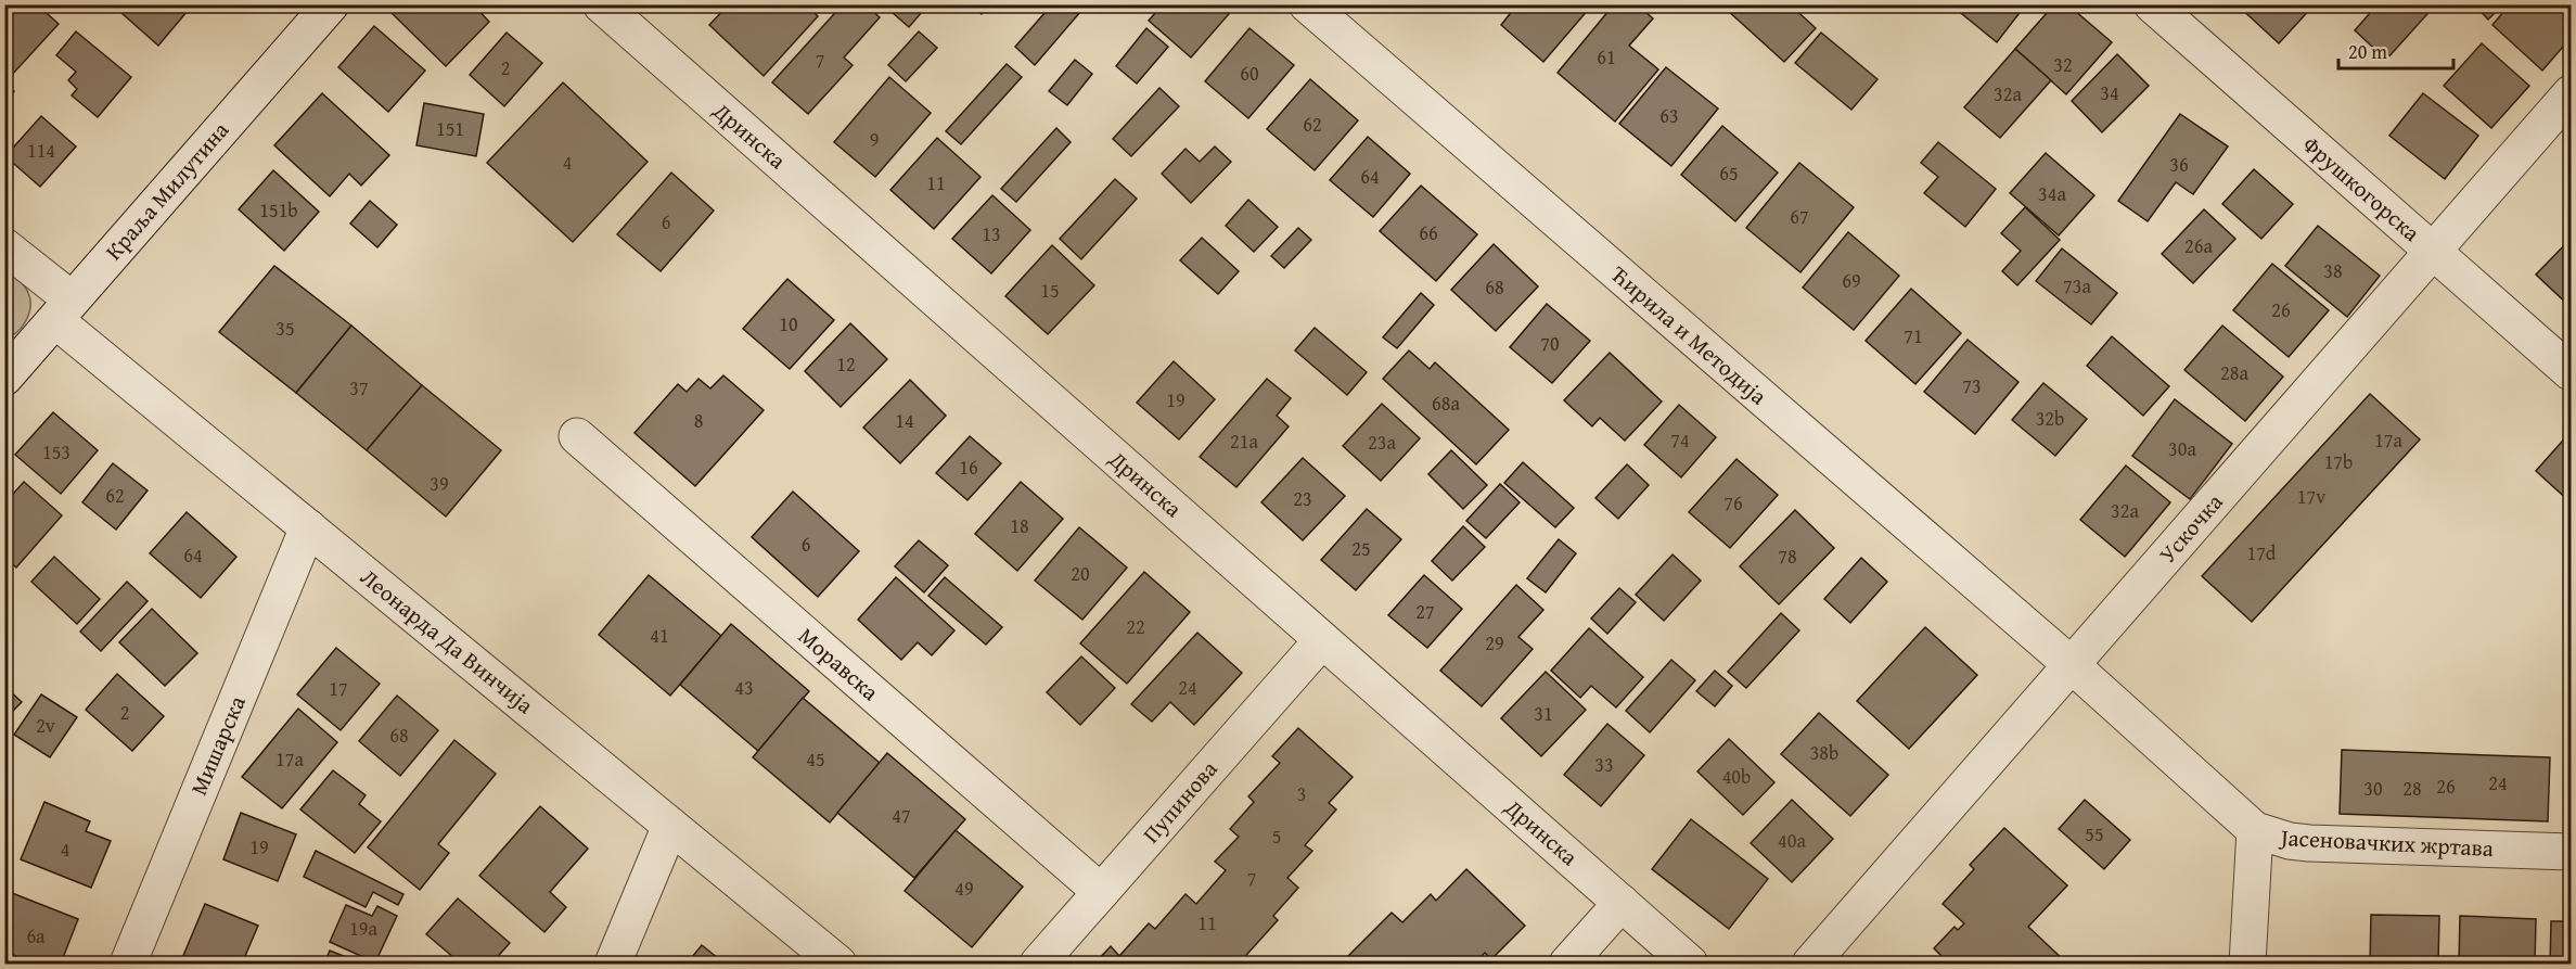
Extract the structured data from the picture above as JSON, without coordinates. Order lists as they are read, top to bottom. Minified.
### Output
{"streets":{"street":["Дринска","Фрушкогорска","Краља Милутина","Ћирила и Методија","Ускочка","Леонарда Да Винчија","Моравска","Мишарска","Пупинова","Јасеновачких жртава"]},"crossings":[["Дринска","Пупинова"],["Фрушкогорска","Ускочка"],["Краља Милутина","Леонарда Да Винчија"],["Ћирила и Методија","Ускочка"],["Ћирила и Методија","Јасеновачких жртава"],["Ускочка","Јасеновачких жртава"],["Леонарда Да Винчија","Мишарска"],["Моравска","Пупинова"]],"house_numbers":["61","7","32","2","60","34","32a","63","62","151","9","114","4","36","65","64","11","34a","151b","67","6","66","13","26a","38","69","73a","68","15","26","10","35","71","70","12","28a","73","37","19","68a","32b","8","14","74","17a","21a","23a","30a","153","17b","16","39","62","17v","23","76","32a","18","6","25","17d","64","78","20","27","22","41","29","43","24","17","2","31","2v","68","38b","17a","45","33","40b","24","26","30","28","3","47","55","5","40a","19","4","7","49","11","19a","6a"],"scale_bar":"20 m"}
